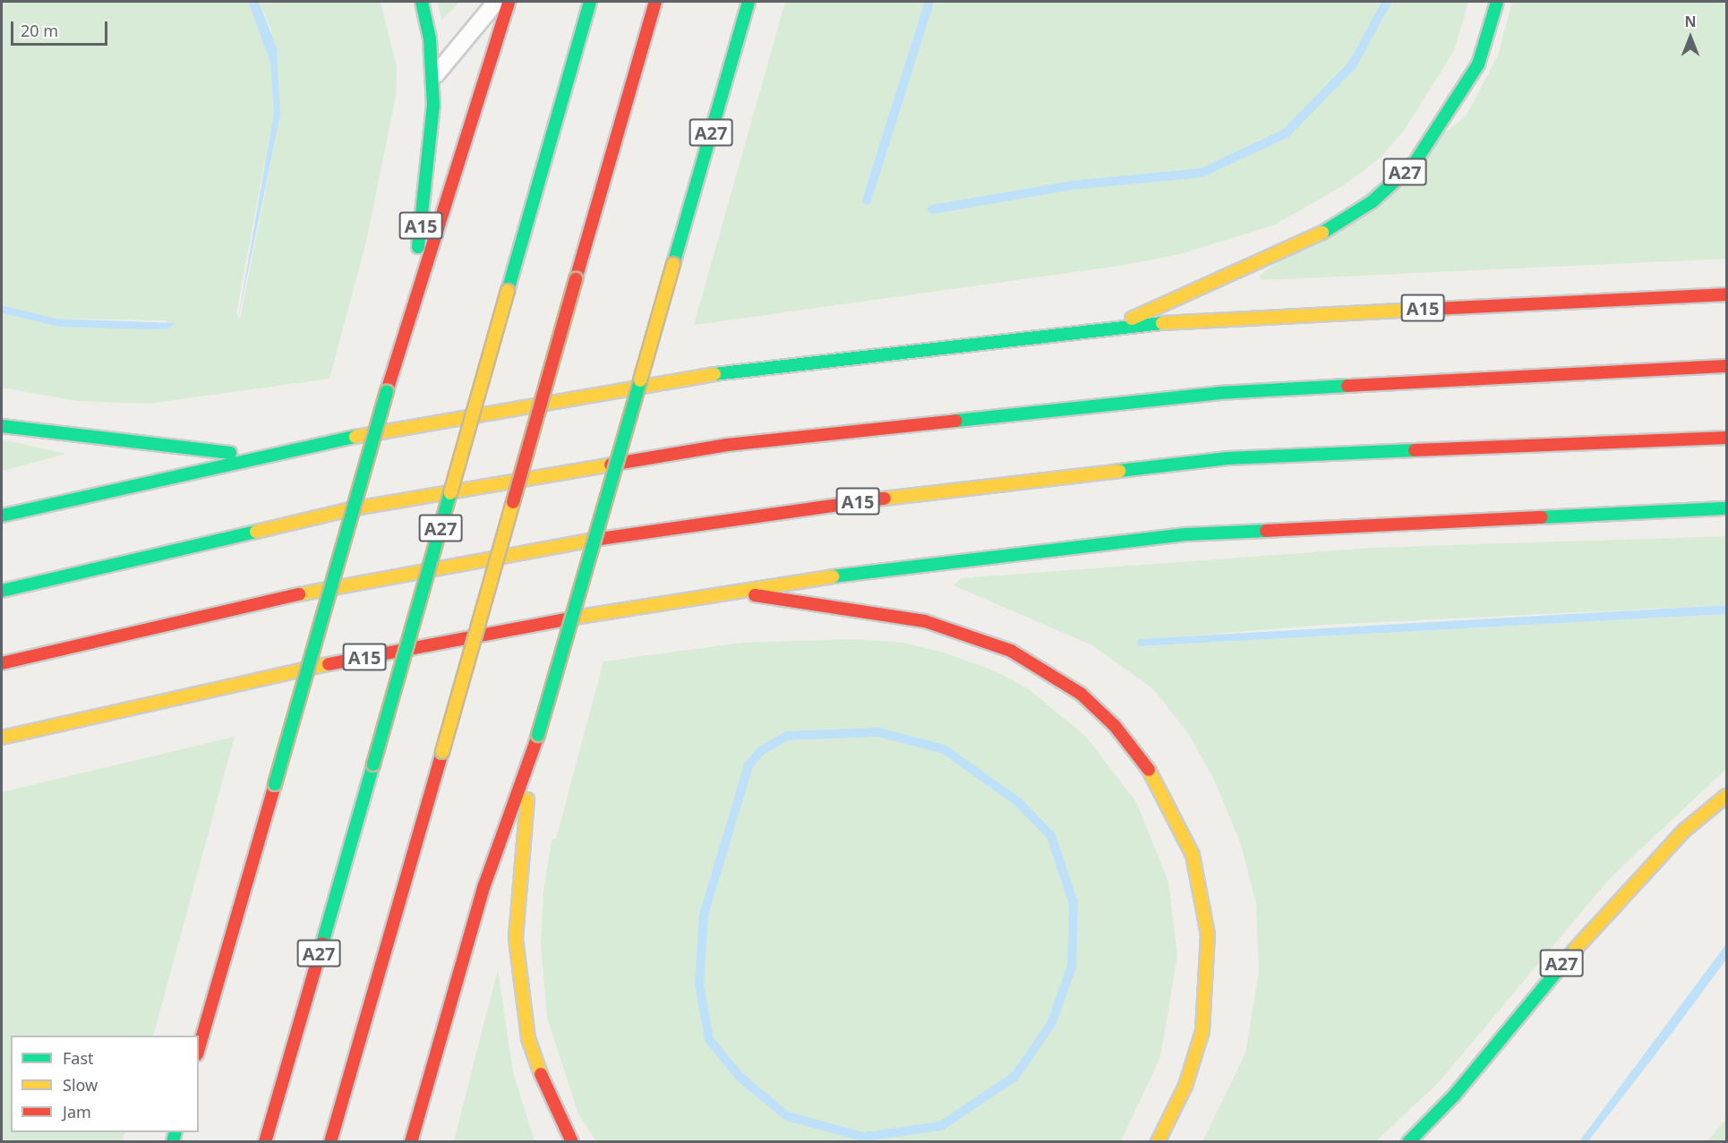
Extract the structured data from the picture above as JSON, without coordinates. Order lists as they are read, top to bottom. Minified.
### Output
{"streets":{"highway":["A27","A15"]},"crossings":[["A27","A15"]],"legend":["Fast","Slow","Jam"],"scale_bar":"20 m","north":"top"}
